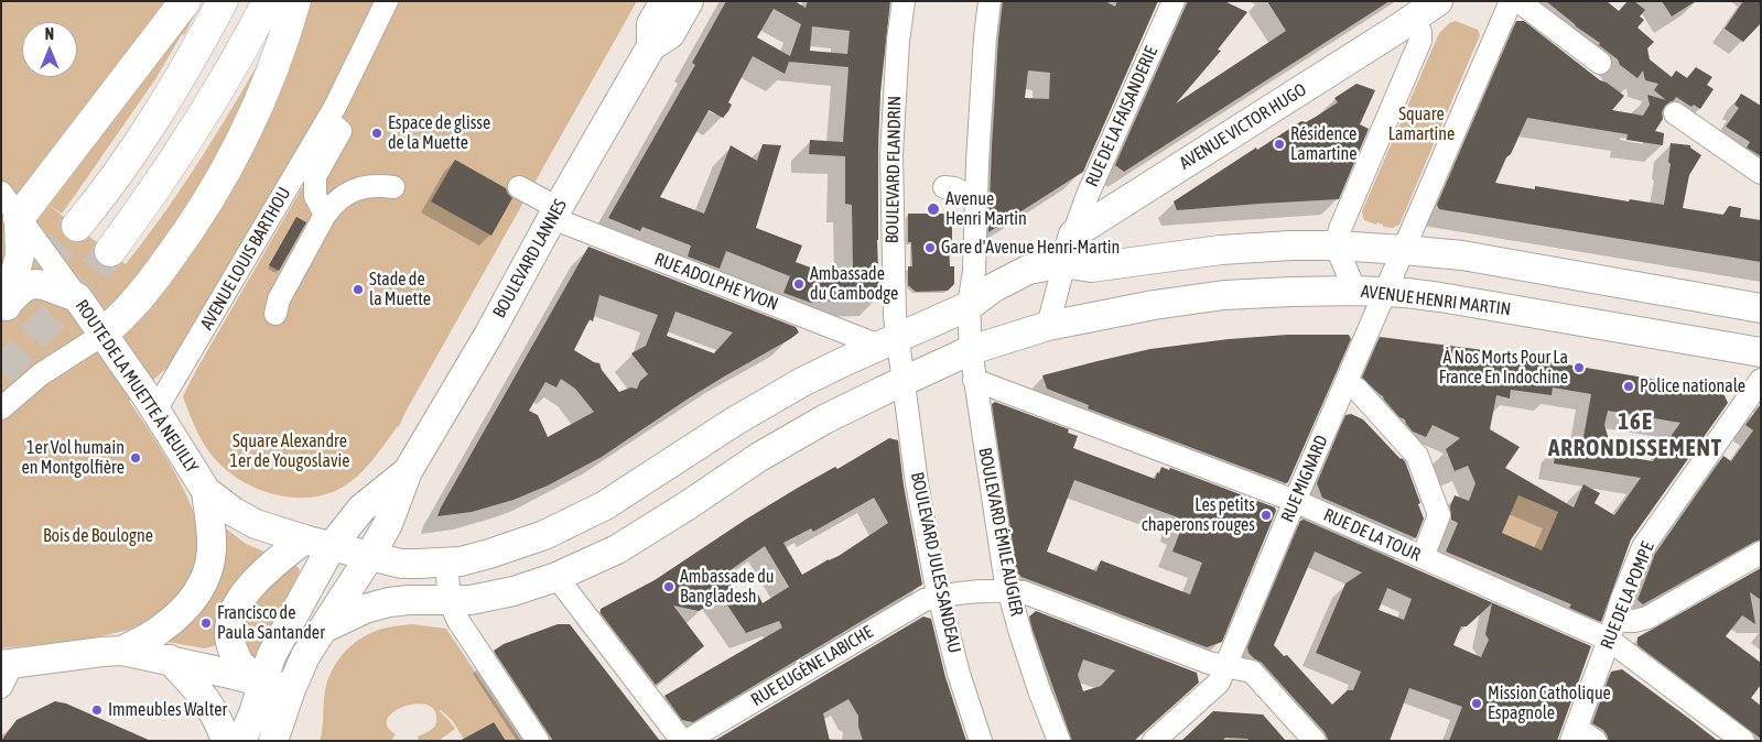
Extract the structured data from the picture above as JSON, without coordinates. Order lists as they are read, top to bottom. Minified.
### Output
{"streets":{"main road":["AVENUE VICTOR HUGO","BOULEVARD LANNES","AVENUE HENRI MARTIN","ROUTE DE LA MUETTE À NEUILLY"],"street":["RUE DE LA FAISANDERIE","BOULEVARD FLANDRIN","AVENUE LOUIS BARTHOU","RUE ADOLPHE YVON","RUE MIGNARD","BOULEVARD ÉMILE AUGIER","RUE DE LA TOUR","BOULEVARD JULES SANDEAU","RUE DE LA POMPE","RUE EUGÈNE LABICHE"]},"crossings":[["RUE DE LA FAISANDERIE","AVENUE VICTOR HUGO"],["BOULEVARD FLANDRIN","RUE ADOLPHE YVON"],["BOULEVARD FLANDRIN","AVENUE HENRI MARTIN"],["BOULEVARD FLANDRIN","BOULEVARD JULES SANDEAU"],["AVENUE LOUIS BARTHOU","ROUTE DE LA MUETTE À NEUILLY"],["BOULEVARD LANNES","RUE ADOLPHE YVON"],["BOULEVARD LANNES","AVENUE HENRI MARTIN"],["BOULEVARD LANNES","ROUTE DE LA MUETTE À NEUILLY"],["AVENUE HENRI MARTIN","RUE MIGNARD"],["AVENUE HENRI MARTIN","BOULEVARD ÉMILE AUGIER"],["AVENUE HENRI MARTIN","BOULEVARD JULES SANDEAU"],["RUE MIGNARD","RUE DE LA TOUR"],["RUE MIGNARD","RUE EUGÈNE LABICHE"],["BOULEVARD ÉMILE AUGIER","RUE DE LA TOUR"],["BOULEVARD ÉMILE AUGIER","RUE EUGÈNE LABICHE"],["RUE DE LA TOUR","RUE DE LA POMPE"],["BOULEVARD JULES SANDEAU","RUE EUGÈNE LABICHE"]],"districts":["16E ARRONDISSEMENT"],"parks":["Square Lamartine","Square Alexandre 1er de Yougoslavie","Bois de Boulogne"],"places":["Espace de glisse de la Muette","Résidence Lamartine","Avenue Henri Martin","Gare d'Avenue Henri-Martin","Ambassade du Cambodge","Stade de la Muette","À Nos Morts Pour La France En Indochine","Police nationale","1er Vol humain en Montgolfière","Les petits chaperons rouges","Ambassade du Bangladesh","Francisco de Paula Santander","Mission Catholique Espagnole","Immeubles Walter"],"north":"top"}
